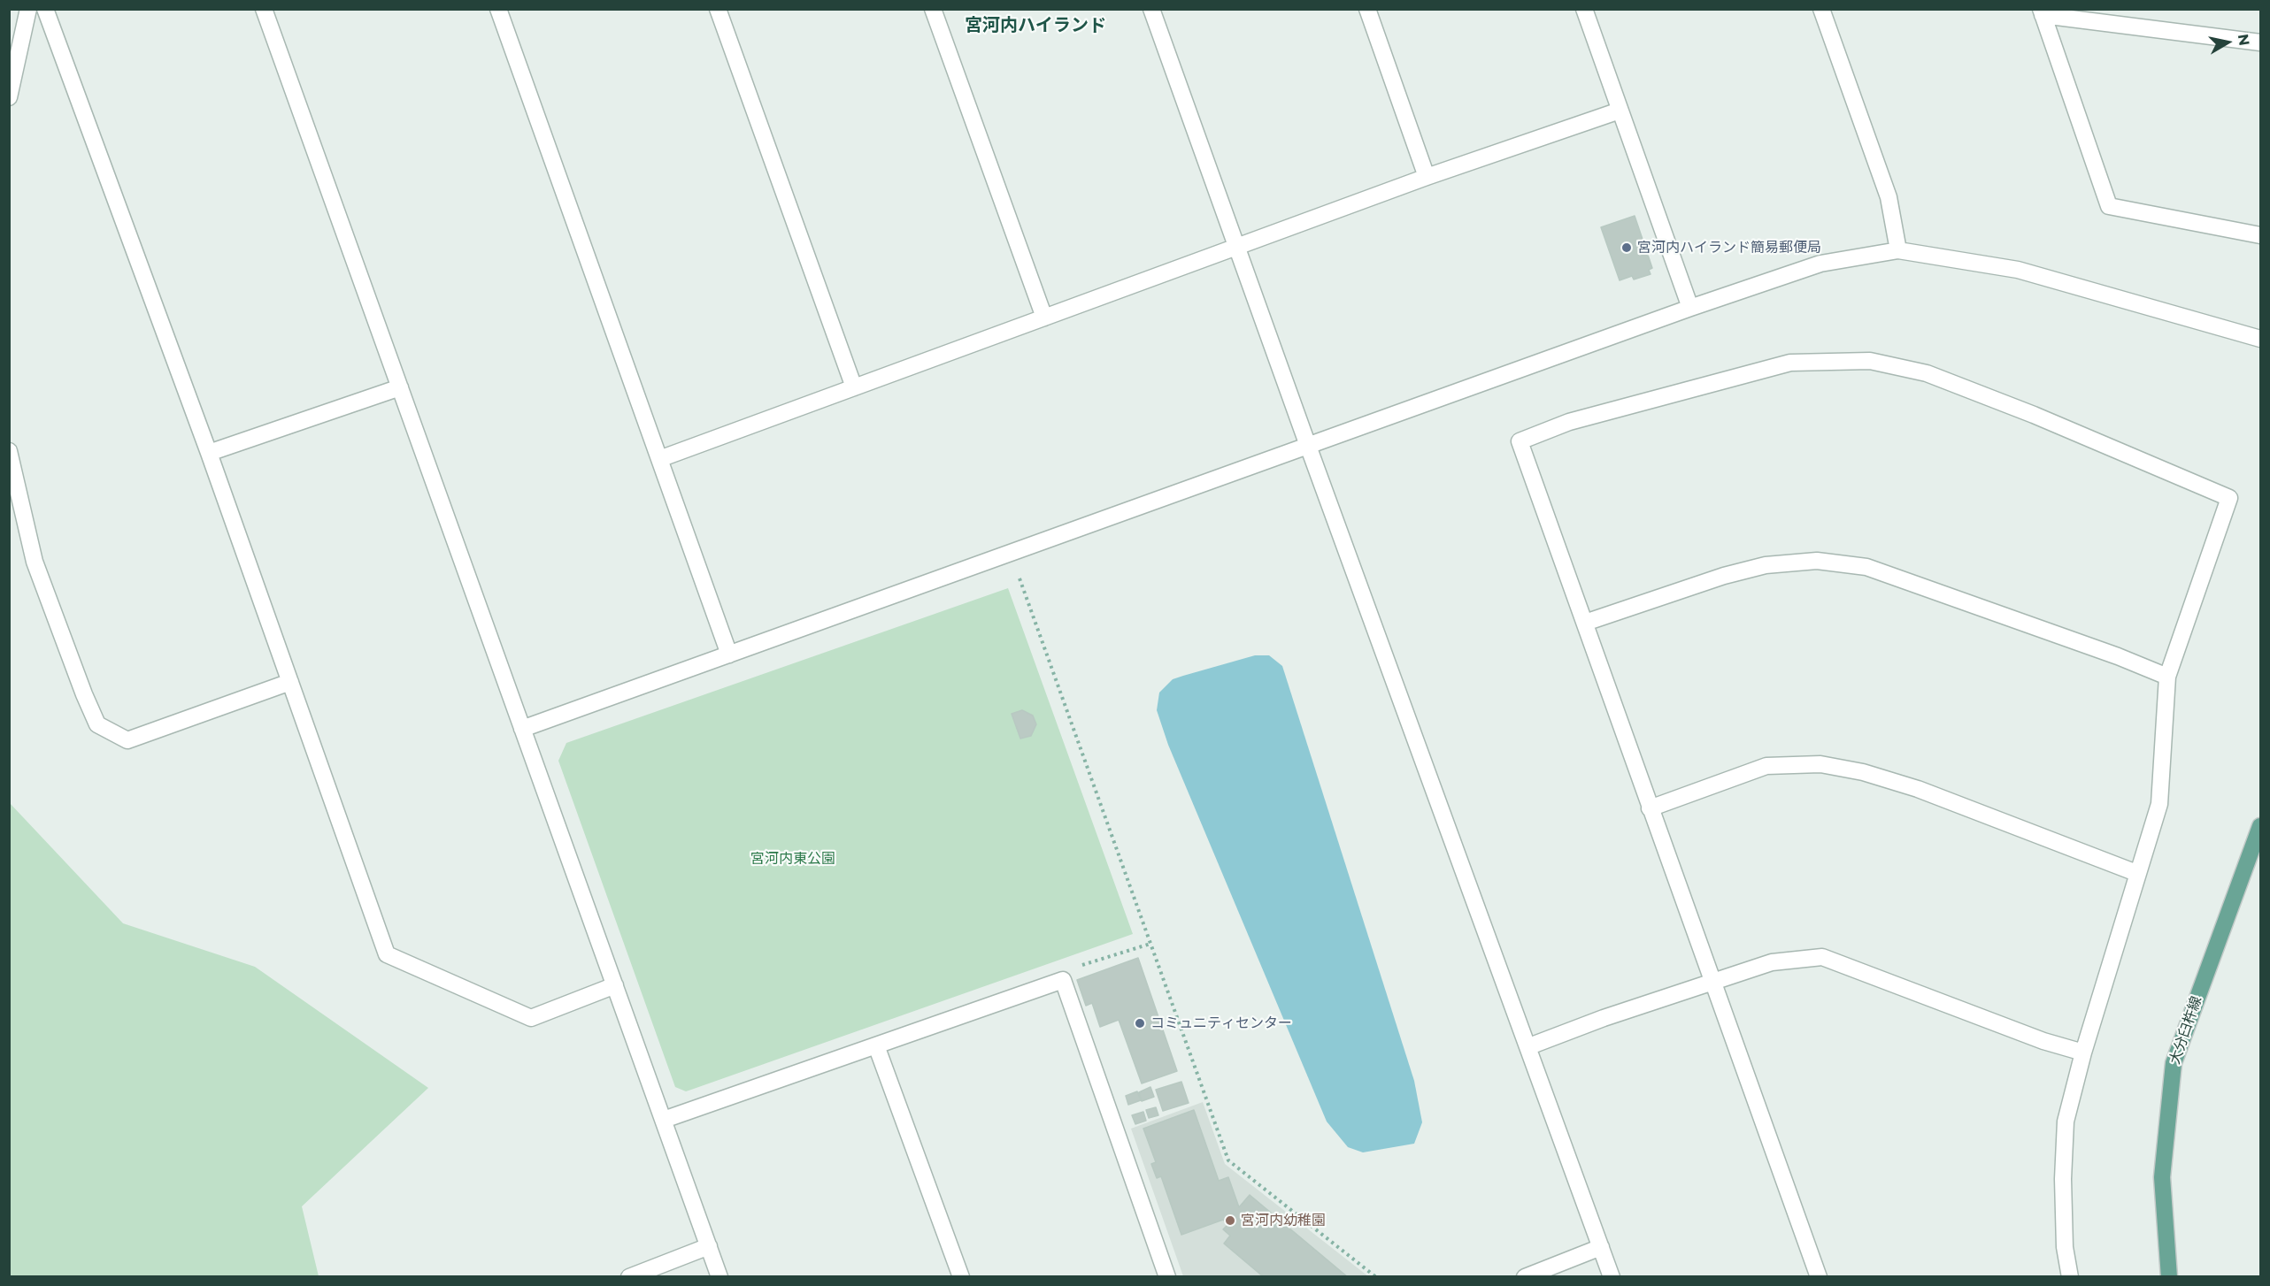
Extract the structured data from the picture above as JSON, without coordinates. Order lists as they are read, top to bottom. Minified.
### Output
{"streets":{"main road":["大分臼杵線"]},"districts":["宮河内ハイランド"],"parks":["宮河内東公園"],"places":["宮河内ハイランド簡易郵便局","コミュニティセンター","宮河内幼稚園"],"north":"right"}
